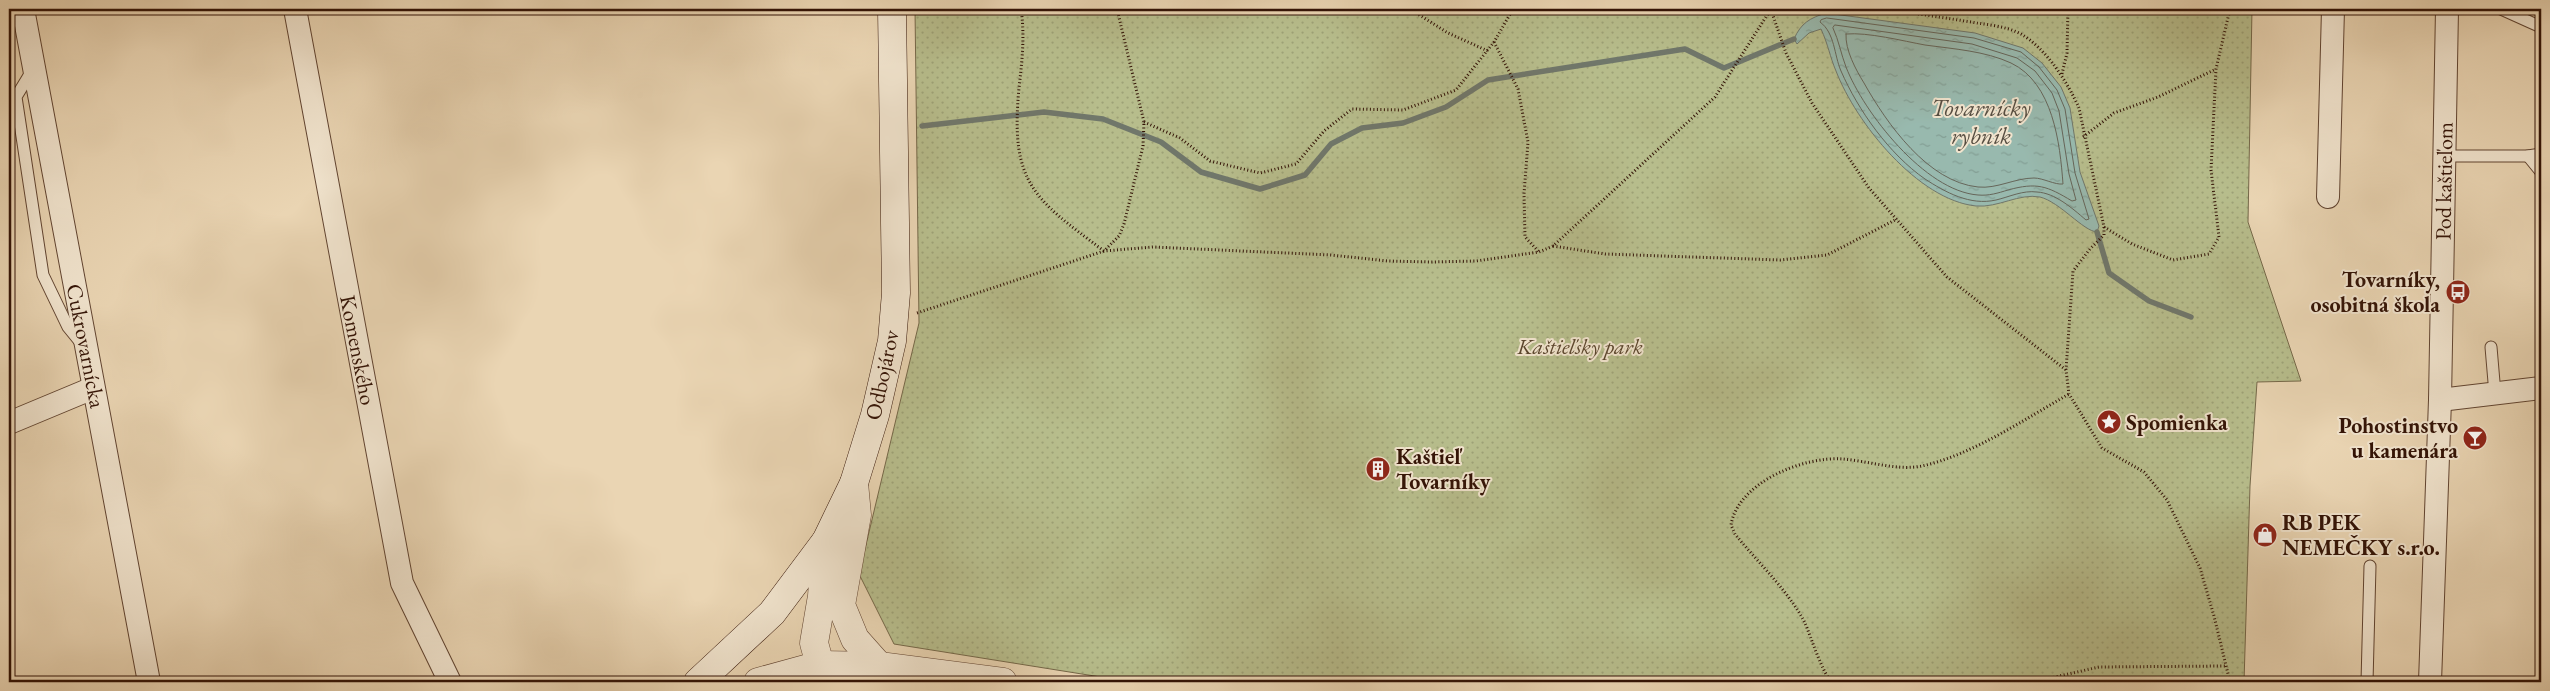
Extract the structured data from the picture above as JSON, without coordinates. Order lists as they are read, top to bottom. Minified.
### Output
{"streets":{"main road":["Odbojárov"],"street":["Pod kaštieľom","Cukrovarnícka","Komenského"]},"water":["Tovarnícky rybník"],"parks":["Kaštieľsky park"],"places":{"bus stop":["Tovarníky, osobitná škola"],"place":["Spomienka"],"bar":["Pohostinstvo u kamenára"],"building":["Kaštieľ Tovarníky"],"shop":["RB PEK NEMEČKY s.r.o."]}}
